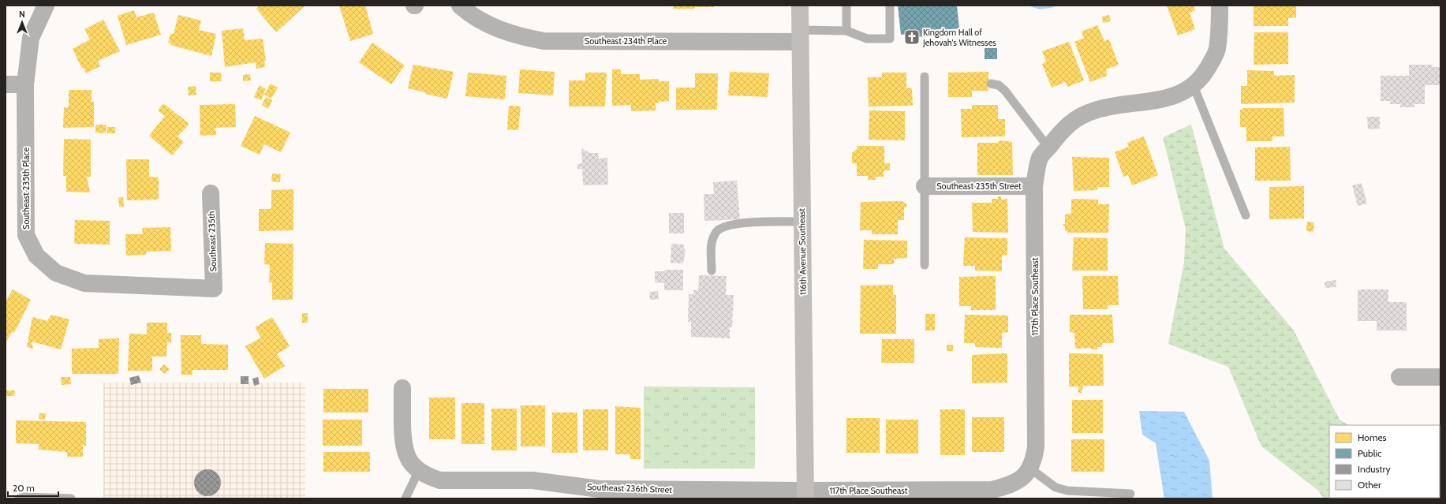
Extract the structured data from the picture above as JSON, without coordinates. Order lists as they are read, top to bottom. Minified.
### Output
{"streets":{"main road":["116th Avenue Southeast"],"street":["Southeast 234th Place","Southeast 235th Street","Southeast 235th Place","Southeast 235th","117th Place Southeast","Southeast 236th Street"]},"crossings":[["Southeast 234th Place","116th Avenue Southeast"],["Southeast 235th Street","117th Place Southeast"],["Southeast 235th Place","Southeast 235th"],["116th Avenue Southeast","117th Place Southeast"],["116th Avenue Southeast","Southeast 236th Street"],["117th Place Southeast","Southeast 236th Street"]],"places":{"church":["Kingdom Hall of Jehovah's Witnesses"]},"legend":["Homes","Public","Industry","Other"],"scale_bar":"20 m","north":"top"}
